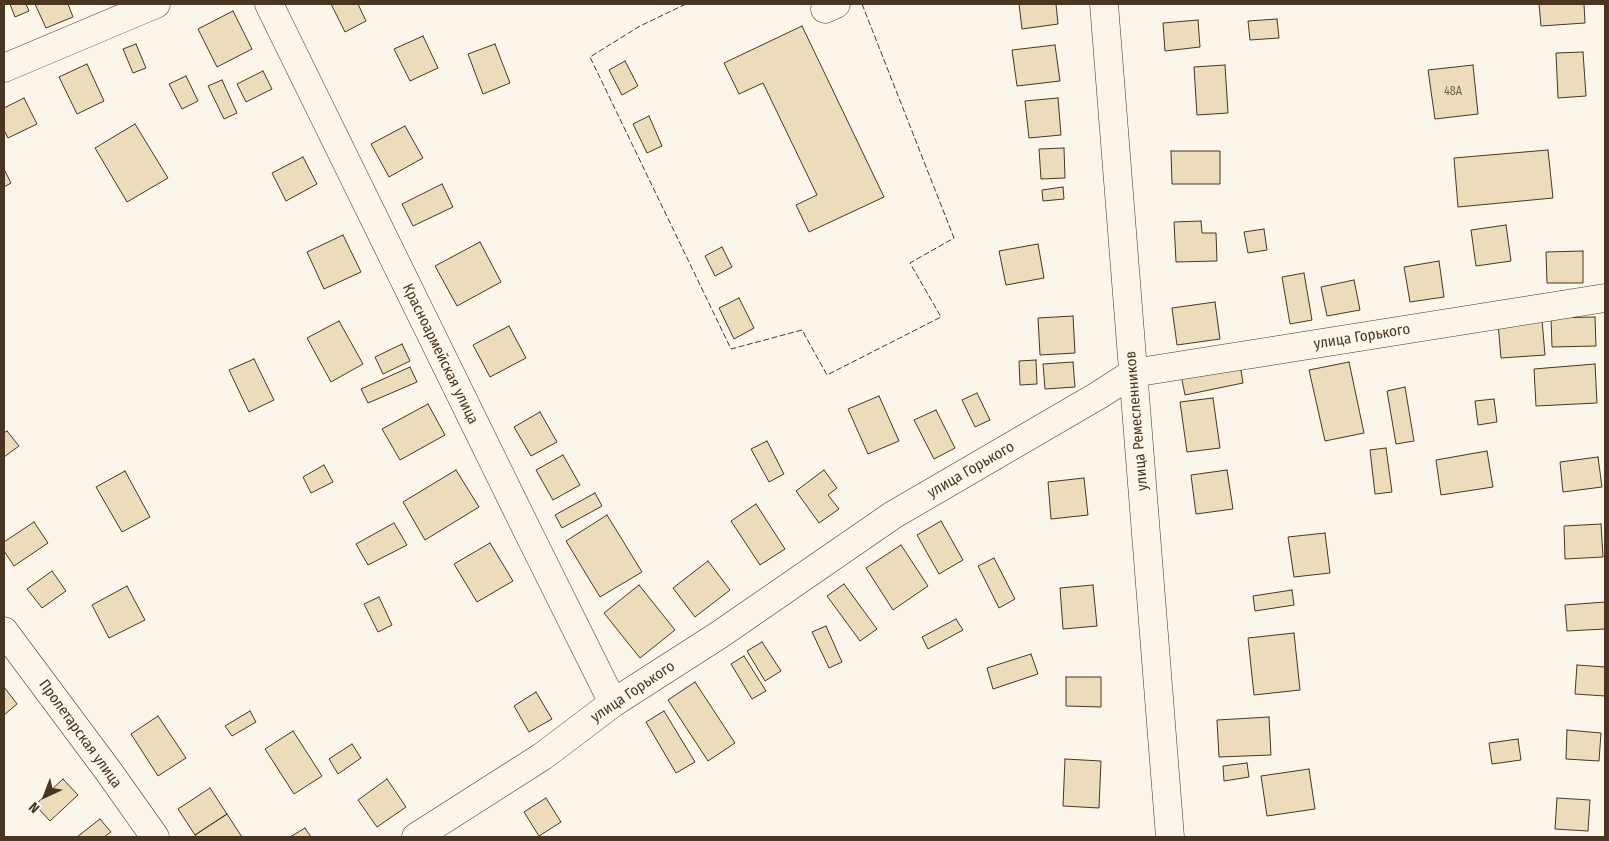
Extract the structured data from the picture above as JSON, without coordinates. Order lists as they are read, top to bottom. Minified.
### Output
{"streets":{"street":["улица Горького","Красноармейская улица","улица Ремесленников","Пролетарская улица"]},"crossings":[["улица Горького","Красноармейская улица"],["улица Горького","улица Ремесленников"]],"house_numbers":["48А"],"north":"bottom left"}
